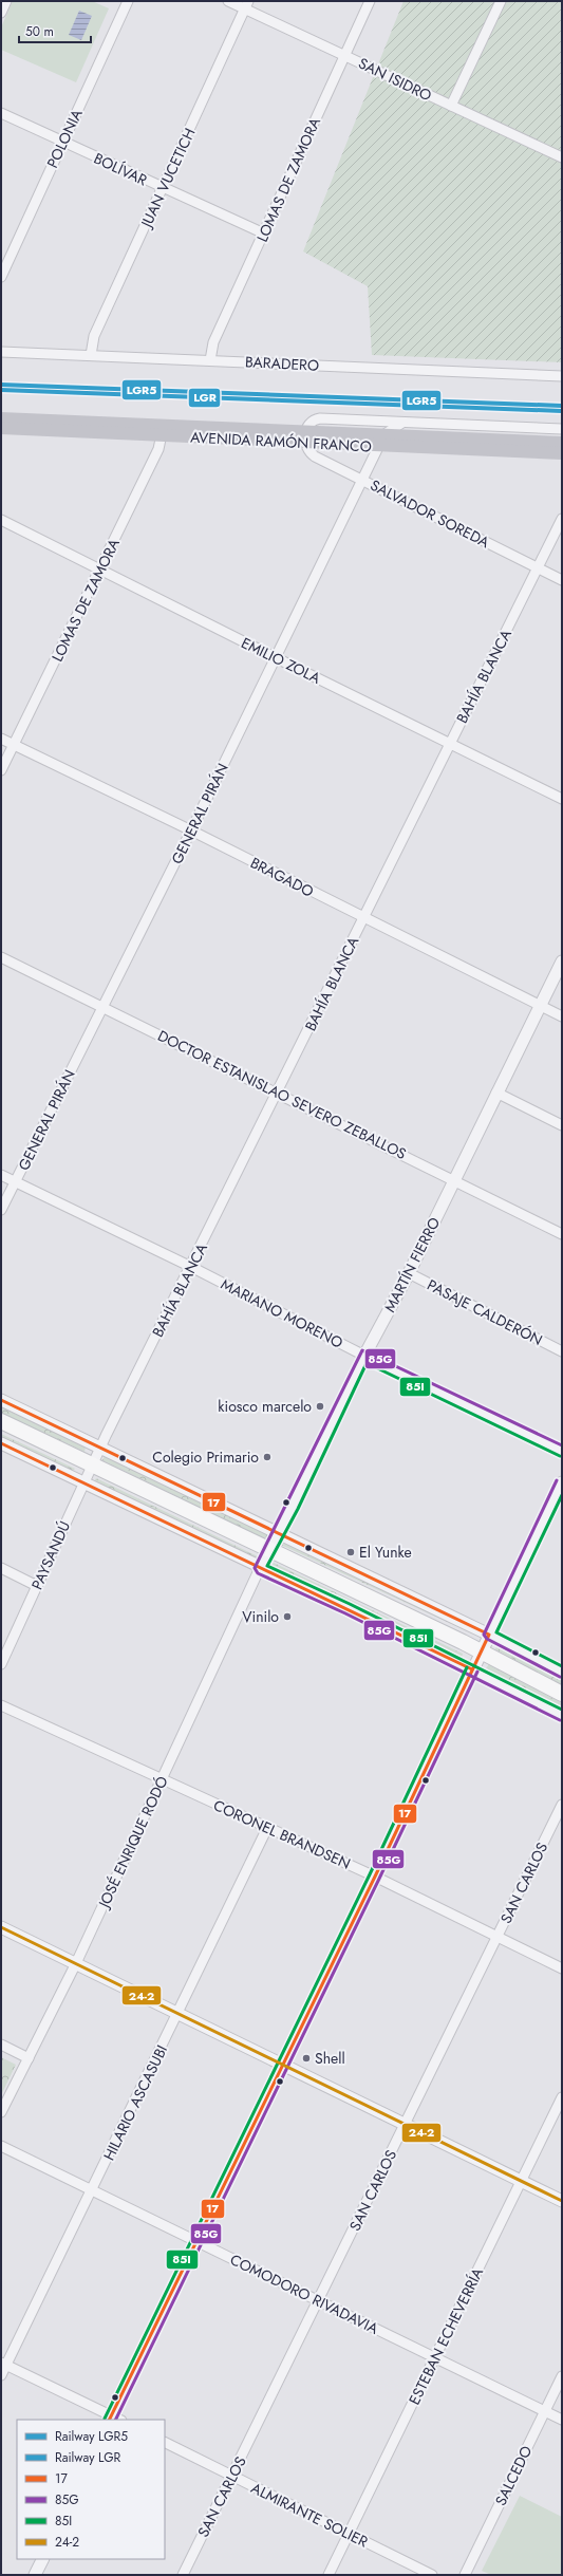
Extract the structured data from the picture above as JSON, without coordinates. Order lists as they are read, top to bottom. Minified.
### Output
{"streets":{"main road":["AVENIDA RAMÓN FRANCO"],"street":["SAN ISIDRO","POLONIA","BOLÍVAR","JUAN VUCETICH","LOMAS DE ZAMORA","BARADERO","SALVADOR SOREDA","EMILIO ZOLA","BAHÍA BLANCA","GENERAL PIRÁN","BRAGADO","DOCTOR ESTANISLAO SEVERO ZEBALLOS","MARTÍN FIERRO","PASAJE CALDERÓN","MARIANO MORENO","PAYSANDÚ","CORONEL BRANDSEN","JOSÉ ENRIQUE RODÓ","SAN CARLOS","HILARIO ASCASUBI","COMODORO RIVADAVIA","ESTEBAN ECHEVERRÍA","SALCEDO","ALMIRANTE SOLIER"]},"crossings":[["SAN ISIDRO","JUAN VUCETICH"],["SAN ISIDRO","LOMAS DE ZAMORA"],["POLONIA","BOLÍVAR"],["BOLÍVAR","JUAN VUCETICH"],["BOLÍVAR","LOMAS DE ZAMORA"],["JUAN VUCETICH","BARADERO"],["LOMAS DE ZAMORA","BARADERO"],["LOMAS DE ZAMORA","AVENIDA RAMÓN FRANCO"],["LOMAS DE ZAMORA","EMILIO ZOLA"],["LOMAS DE ZAMORA","BRAGADO"],["AVENIDA RAMÓN FRANCO","SALVADOR SOREDA"],["AVENIDA RAMÓN FRANCO","GENERAL PIRÁN"],["SALVADOR SOREDA","BAHÍA BLANCA"],["SALVADOR SOREDA","GENERAL PIRÁN"],["EMILIO ZOLA","BAHÍA BLANCA"],["EMILIO ZOLA","GENERAL PIRÁN"],["BAHÍA BLANCA","BRAGADO"],["BAHÍA BLANCA","DOCTOR ESTANISLAO SEVERO ZEBALLOS"],["BAHÍA BLANCA","MARIANO MORENO"],["BAHÍA BLANCA","PAYSANDÚ"],["GENERAL PIRÁN","BRAGADO"],["GENERAL PIRÁN","DOCTOR ESTANISLAO SEVERO ZEBALLOS"],["GENERAL PIRÁN","MARIANO MORENO"],["BRAGADO","MARTÍN FIERRO"],["DOCTOR ESTANISLAO SEVERO ZEBALLOS","MARTÍN FIERRO"],["MARTÍN FIERRO","PASAJE CALDERÓN"],["MARTÍN FIERRO","MARIANO MORENO"],["MARTÍN FIERRO","JOSÉ ENRIQUE RODÓ"],["CORONEL BRANDSEN","JOSÉ ENRIQUE RODÓ"],["CORONEL BRANDSEN","SAN CARLOS"],["CORONEL BRANDSEN","HILARIO ASCASUBI"],["SAN CARLOS","COMODORO RIVADAVIA"],["SAN CARLOS","ALMIRANTE SOLIER"],["HILARIO ASCASUBI","COMODORO RIVADAVIA"],["COMODORO RIVADAVIA","ESTEBAN ECHEVERRÍA"],["COMODORO RIVADAVIA","SALCEDO"],["ESTEBAN ECHEVERRÍA","ALMIRANTE SOLIER"]],"places":["kiosco marcelo","Colegio Primario","El Yunke","Vinilo","Shell"],"lines":["rail line LGR5","rail line LGR","transit line 85G","transit line 85I","transit line 17","transit line 24-2"],"legend":["Railway LGR5","Railway LGR","17","85G","85I","24-2"],"scale_bar":"50 m"}
